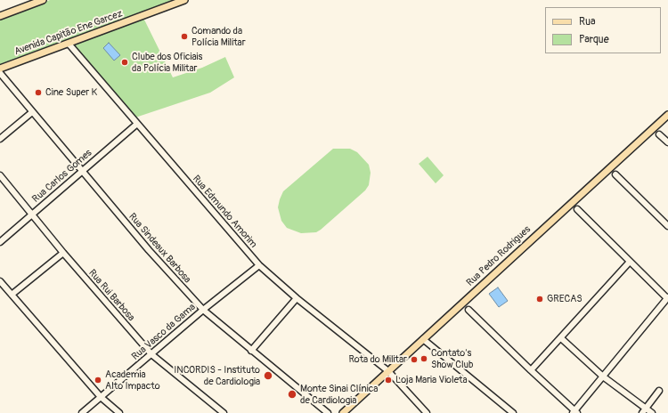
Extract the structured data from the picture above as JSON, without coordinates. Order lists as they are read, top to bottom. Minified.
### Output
{"streets":{"main road":["Avenida Capitão Ene Garcez","Rua Pedro Rodrigues"],"street":["Rua Carlos Gomes","Rua Edmundo Amorim","Rua Sindeaux Barbosa","Rua Rui Barbosa","Rua Vasco da Gama"]},"crossings":[["Avenida Capitão Ene Garcez","Rua Edmundo Amorim"],["Rua Carlos Gomes","Rua Edmundo Amorim"],["Rua Carlos Gomes","Rua Sindeaux Barbosa"],["Rua Carlos Gomes","Rua Rui Barbosa"],["Rua Edmundo Amorim","Rua Pedro Rodrigues"],["Rua Edmundo Amorim","Rua Vasco da Gama"],["Rua Sindeaux Barbosa","Rua Vasco da Gama"],["Rua Rui Barbosa","Rua Vasco da Gama"]],"places":["Comando da Polícia Militar","Clube dos Oficiais da Polícia Militar","Cine Super K","GRECAS","Contato's Show Club","Rota do Militar","INCORDIS - Instituto de Cardiologia","Academia Alto Impacto","Loja Maria Violeta","Monte Sinai Clínica de Cardiologia"],"legend":["Rua","Parque"]}
